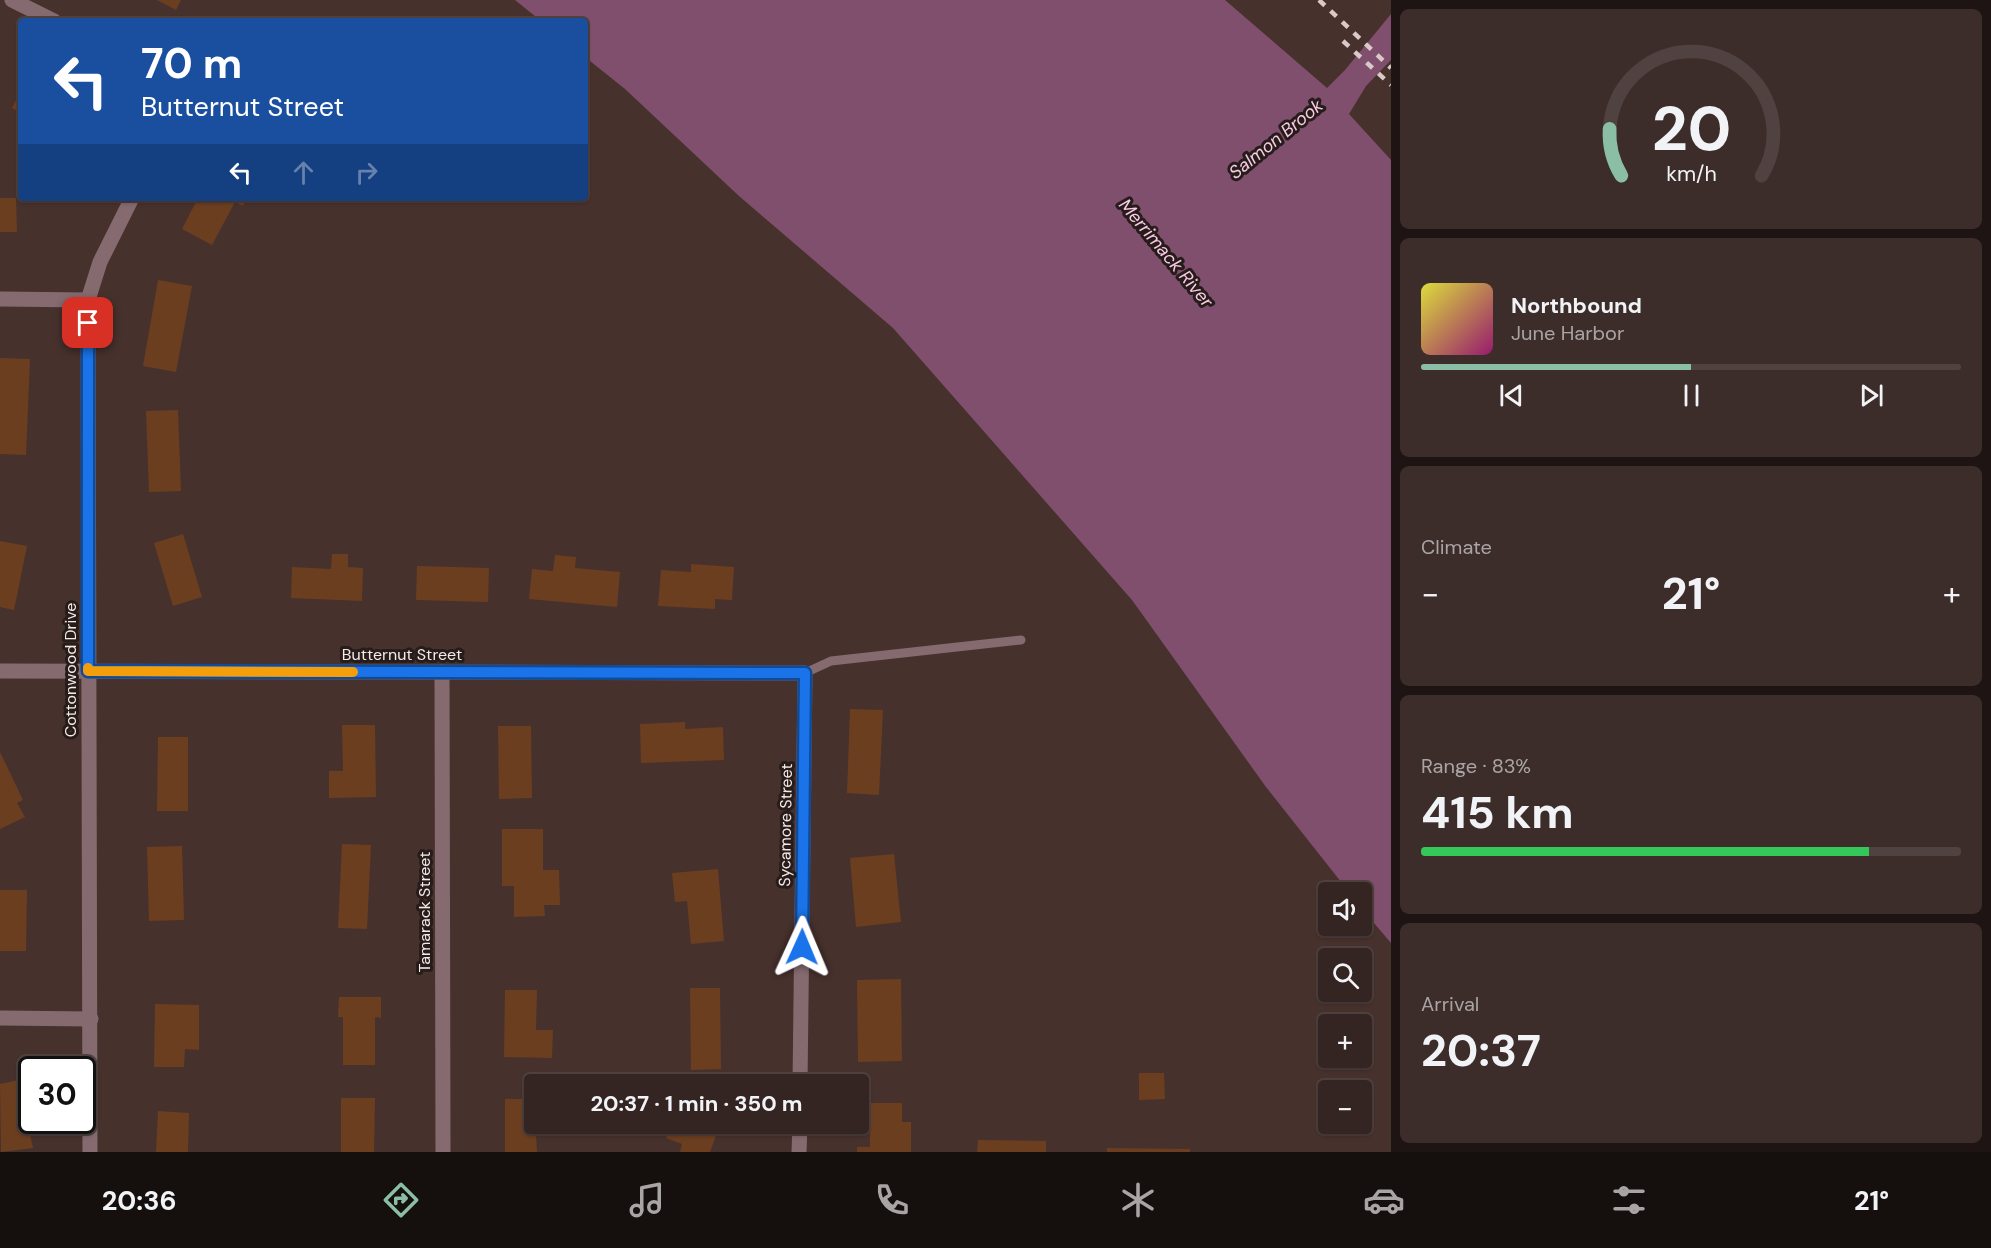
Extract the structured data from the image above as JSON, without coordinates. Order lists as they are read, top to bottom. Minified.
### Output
{"streets":{"street":["Butternut Street","Cottonwood Drive","Sycamore Street","Tamarack Street"]},"crossings":[["Butternut Street","Cottonwood Drive"],["Butternut Street","Sycamore Street"],["Butternut Street","Tamarack Street"]],"water":["Salmon Brook","Merrimack River"],"page":{"turn":["70 m","Butternut Street"],"song":["Northbound","June Harbor"],"tile":["Climate",["Range · 83%","415 km"],["Arrival","20:37"]],"heat":["−","21°","+"],"map_buttons":["+","−"],"limit":"30","trip":"20:37 · 1 min · 350 m","tabs":["20:36","21°"],"gauge":["20","km/h"]}}
